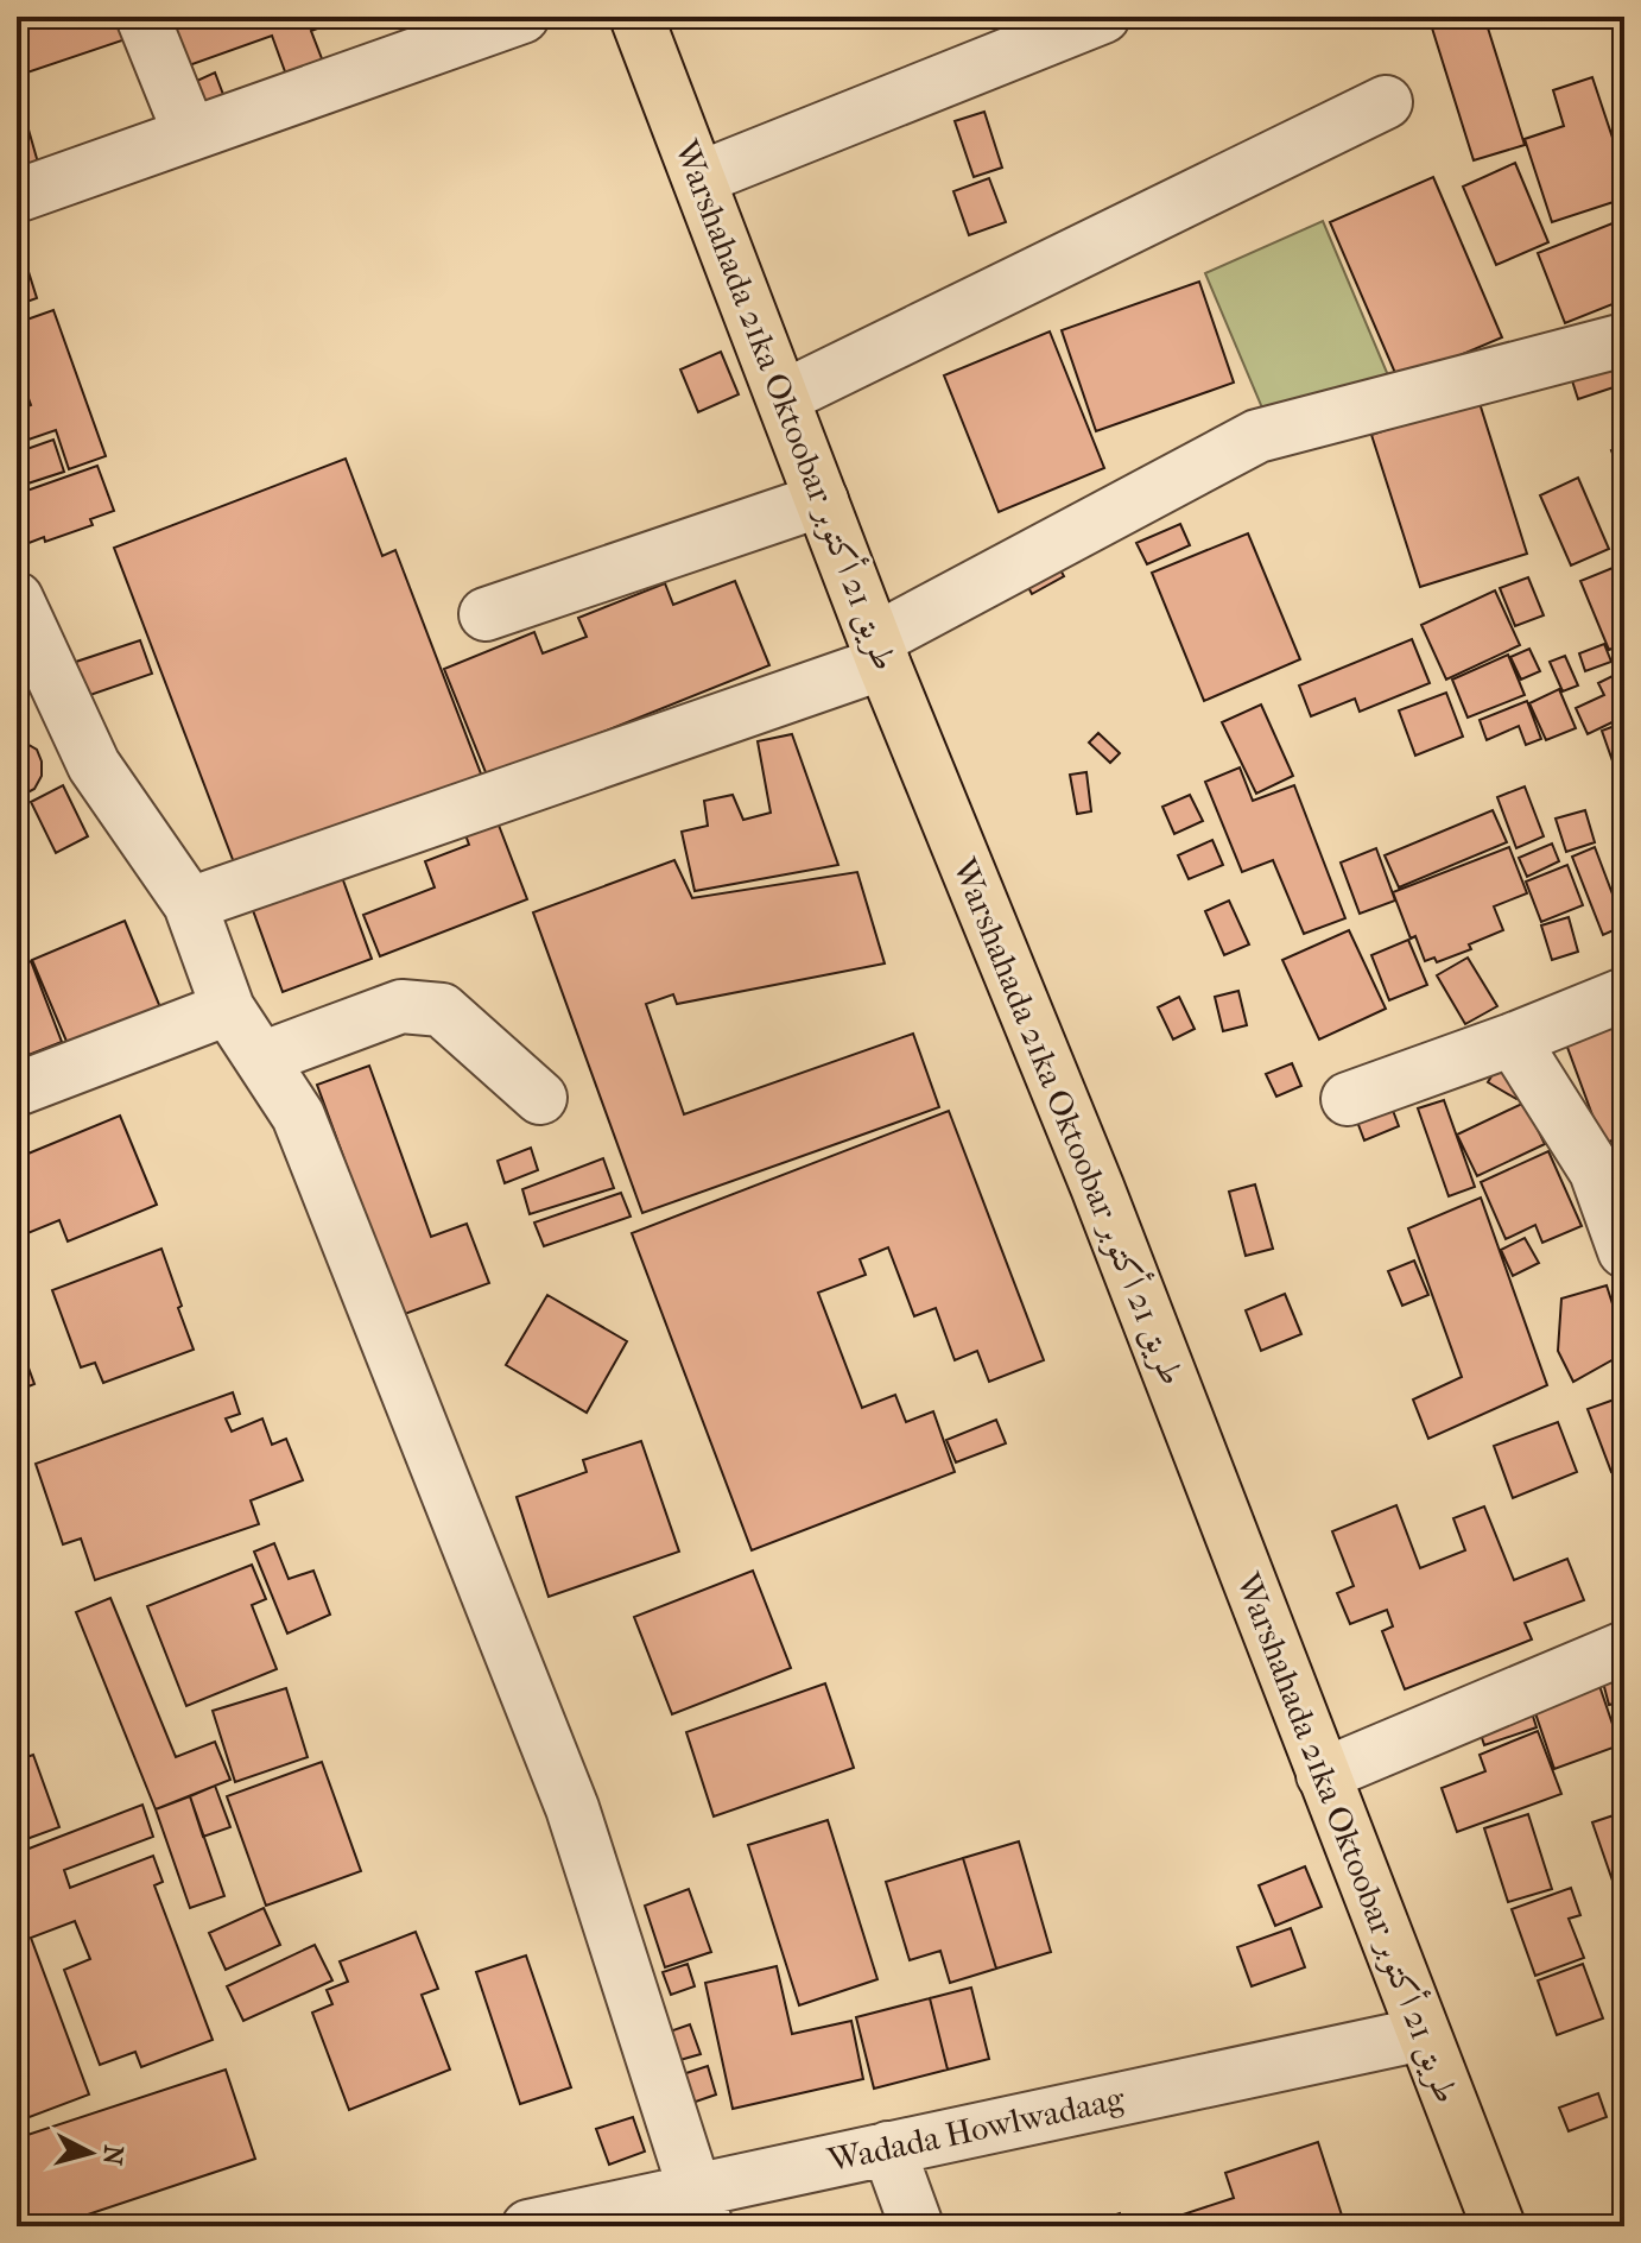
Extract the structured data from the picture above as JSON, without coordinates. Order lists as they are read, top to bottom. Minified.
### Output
{"streets":{"main road":["Warshahada 21ka Oktoobar طريق 21 أكتوبر"],"street":["Wadada Howlwadaag"]},"crossings":[["Warshahada 21ka Oktoobar طريق 21 أكتوبر","Wadada Howlwadaag"]],"north":"right"}
